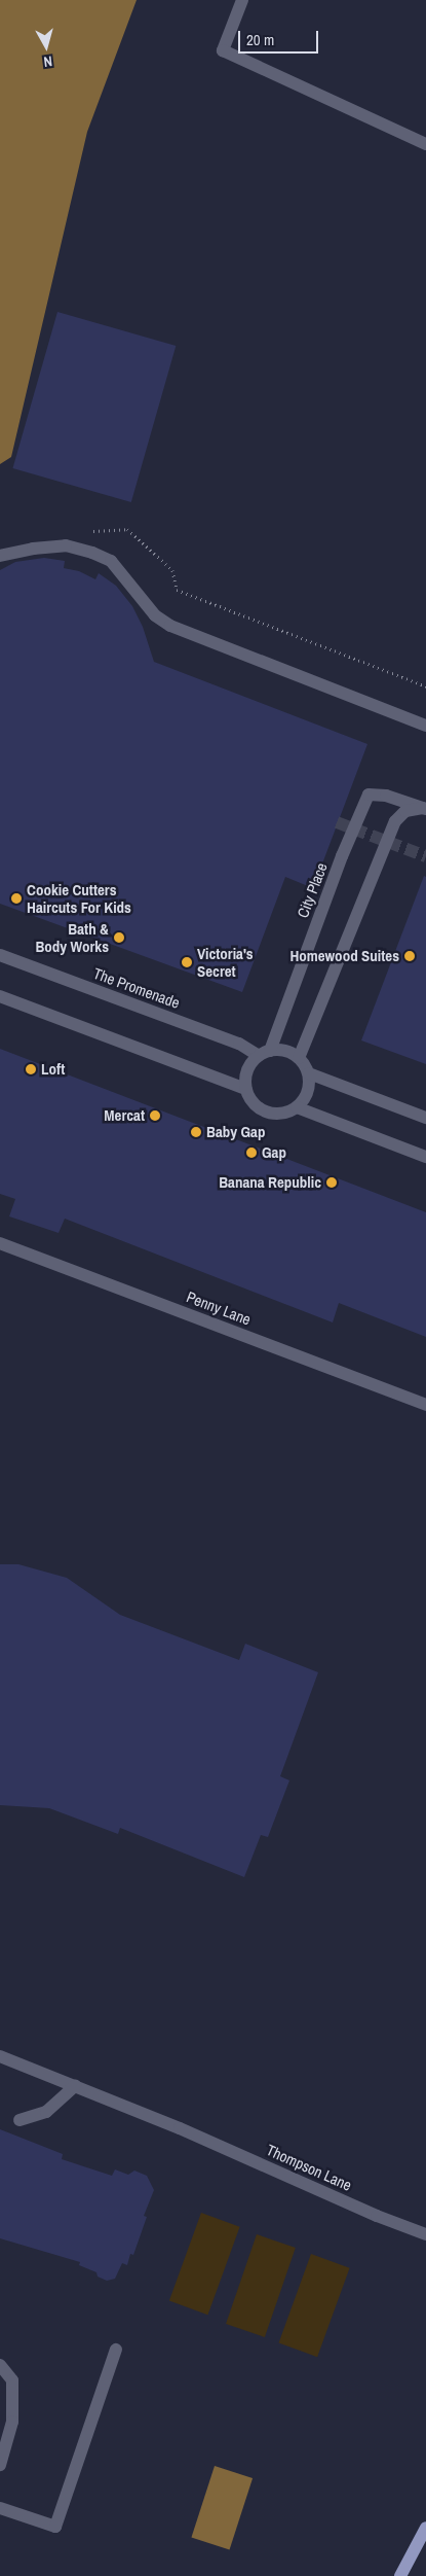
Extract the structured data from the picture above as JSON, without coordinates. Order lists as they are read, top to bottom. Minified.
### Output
{"streets":{"street":["City Place","The Promenade","Penny Lane","Thompson Lane"]},"crossings":[["City Place","The Promenade"]],"places":["Cookie Cutters Haircuts For Kids","Bath & Body Works","Homewood Suites","Victoria's Secret","Loft","Mercat","Baby Gap","Gap","Banana Republic"],"scale_bar":"20 m","north":"bottom"}
